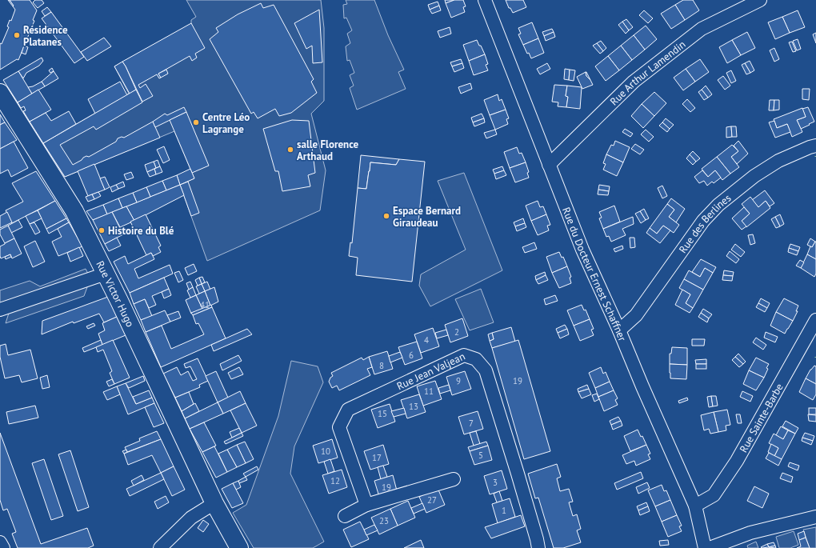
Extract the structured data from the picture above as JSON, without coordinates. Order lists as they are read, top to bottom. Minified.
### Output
{"streets":{"street":["Rue Arthur Lamendin","Rue des Berlines","Rue du Docteur Ernest Schaffner","Rue Victor Hugo","Rue Jean Valjean","Rue Sainte-Barbe"]},"crossings":[["Rue Arthur Lamendin","Rue du Docteur Ernest Schaffner"],["Rue des Berlines","Rue du Docteur Ernest Schaffner"],["Rue du Docteur Ernest Schaffner","Rue Sainte-Barbe"]],"places":["Résidence Platanes","Centre Léo Lagrange","salle Florence Arthaud","Espace Bernard Giraudeau","Histoire du Blé"],"house_numbers":["41","2","4","6","8","9","19","11","13","15","7","10","5","17","12","3","19","27","1","23"]}
